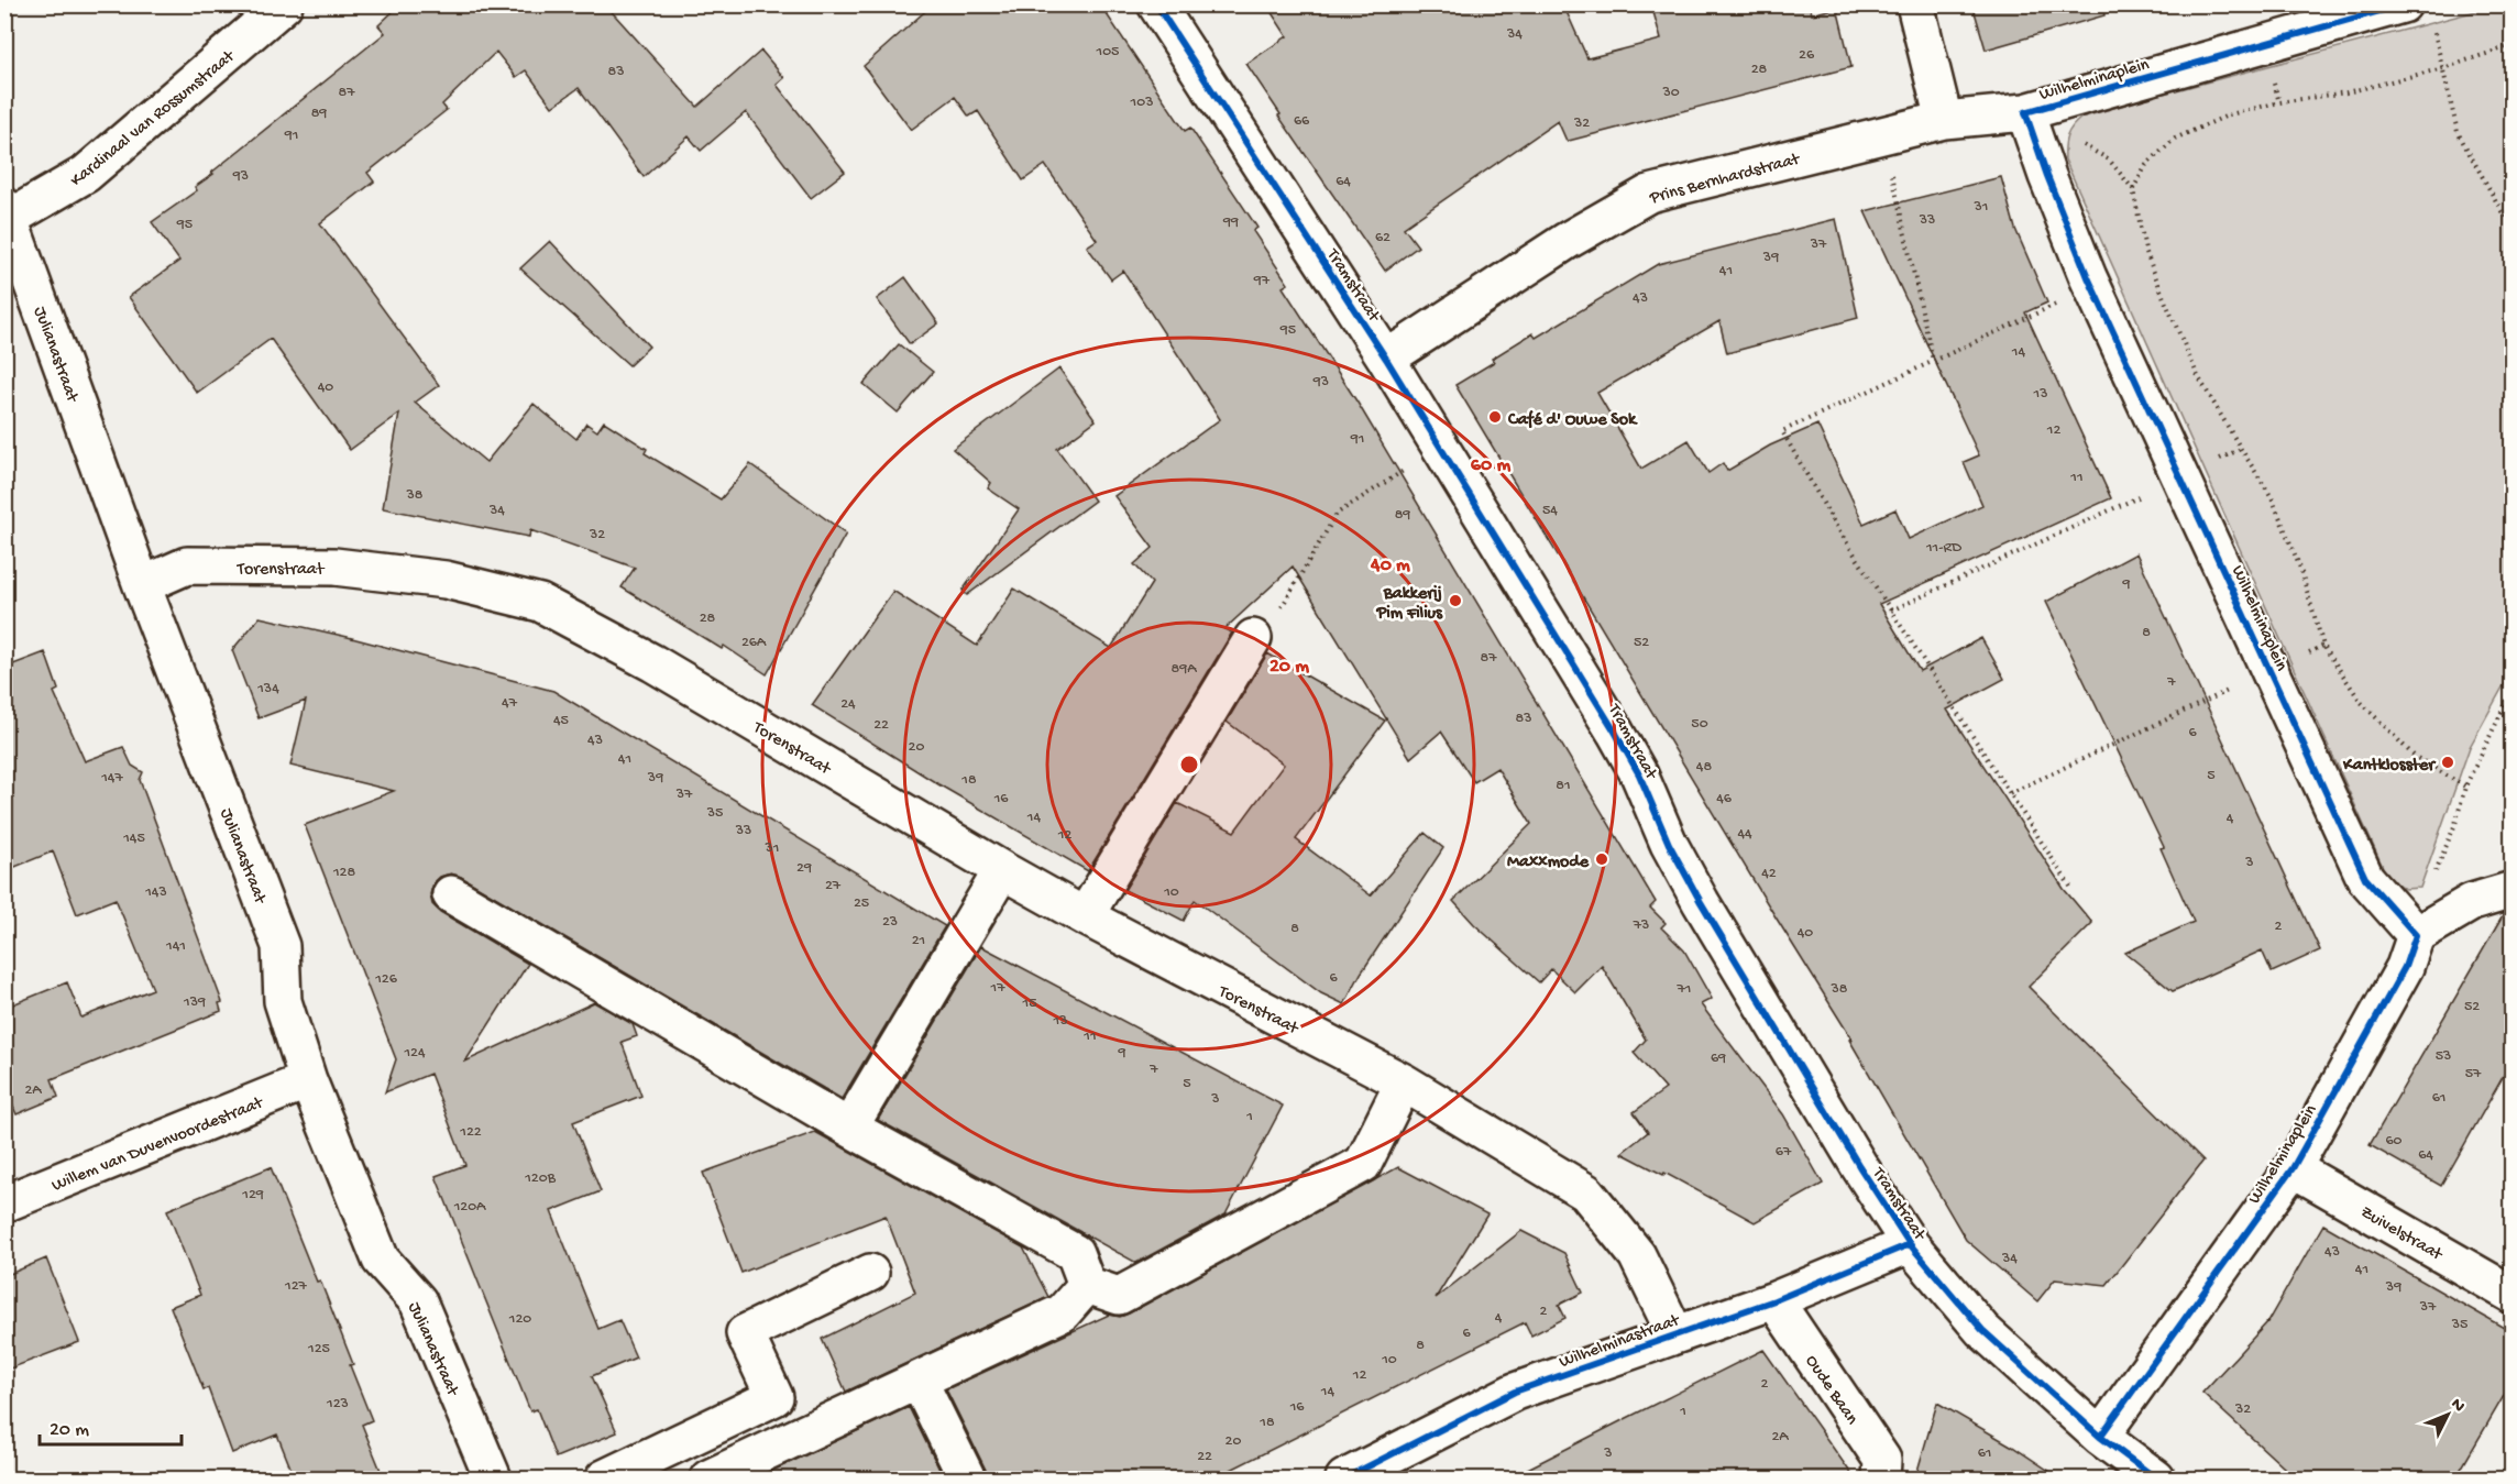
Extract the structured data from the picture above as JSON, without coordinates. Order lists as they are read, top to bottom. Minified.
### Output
{"streets":{"street":["Wilhelminaplein","Kardinaal van Rossumstraat","Prins Bernhardstraat","Tramstraat","Julianastraat","Torenstraat","Willem van Duvenvoordestraat","Zuivelstraat","Wilhelminastraat","Oude Baan"]},"crossings":[["Wilhelminaplein","Prins Bernhardstraat"],["Wilhelminaplein","Tramstraat"],["Wilhelminaplein","Zuivelstraat"],["Kardinaal van Rossumstraat","Julianastraat"],["Prins Bernhardstraat","Tramstraat"],["Tramstraat","Wilhelminastraat"],["Julianastraat","Torenstraat"],["Julianastraat","Willem van Duvenvoordestraat"],["Torenstraat","Wilhelminastraat"],["Wilhelminastraat","Oude Baan"]],"places":["Café d' Ouwe Sok","Bakkerij Pim Filius","Kantklosster","Maxxmode"],"house_numbers":["34","105","26","28","83","87","30","103","89","66","32","91","93","64","31","33","99","95","62","37","39","41","97","43","95","14","93","40","13","12","91","11","38","34","54","89","32","11-RD","9","28","8","26A","52","87","89A","7","134","47","24","83","45","50","22","6","43","20","41","48","5","147","39","18","81","37","16","46","35","14","4","33","44","12","145","31","3","29","128","42","27","143","10","25","23","73","2","8","40","21","141","6","126","17","71","38","139","15","52","13","11","124","9","53","69","7","57","5","2A","61","3","1","122","60","67","64","120B","129","120A","43","34","41","127","39","37","2","4","120","35","6","8","125","10","12","2","14","123","16","32","1","18","2A","20","3","61","22"],"scale_bar":"20 m","north":"top right","rings":["60 m","40 m","20 m"]}
